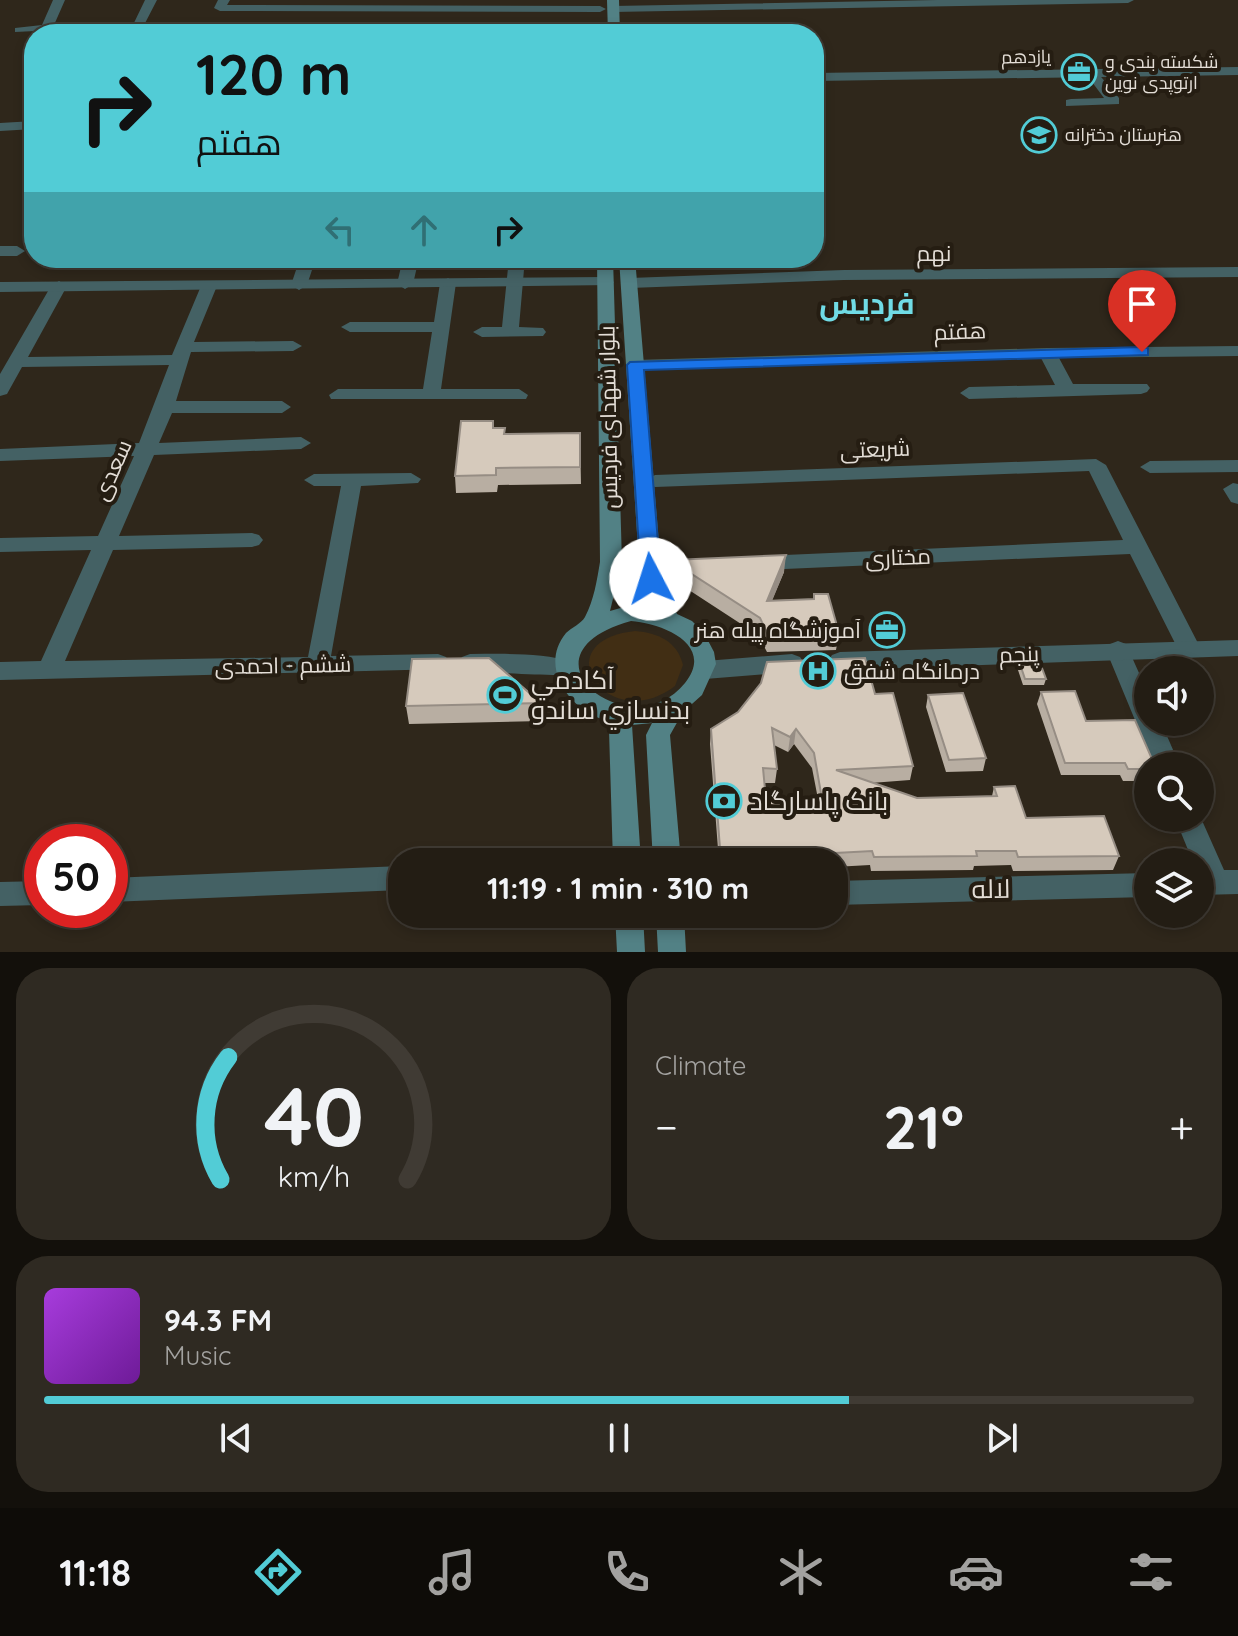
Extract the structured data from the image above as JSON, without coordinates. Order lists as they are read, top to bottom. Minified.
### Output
{"streets":{"main road":["بلوار شهدای فردیس"],"street":["یازدهم","نهم","هفتم","شریعتی","سعدی","مختاری","پنجم","ششم - احمدی","لاله"]},"crossings":[["نهم","بلوار شهدای فردیس"],["هفتم","بلوار شهدای فردیس"],["بلوار شهدای فردیس","پنجم"],["بلوار شهدای فردیس","ششم - احمدی"],["شریعتی","مختاری"],["سعدی","ششم - احمدی"],["پنجم","ششم - احمدی"]],"districts":["فردیس"],"places":{"office":["شکسته بندی و ارتوپدی نوین","آموزشگاه پیله هنر"],"school or university":["هنرستان دخترانه"],"hospital":["درمانگاه شفق"],"sports":["آكادمي بدنسازي ساندو"],"bank":["بانک پاسارگاد"]},"page":{"turn":["120 m","هفتم"],"limit":"50","trip":"11:19 · 1 min · 310 m","tile":"Climate","heat":["−","21°","+"],"song":["94.3 FM","Music"],"tabs":"11:18","gauge":["40","km/h"]}}
